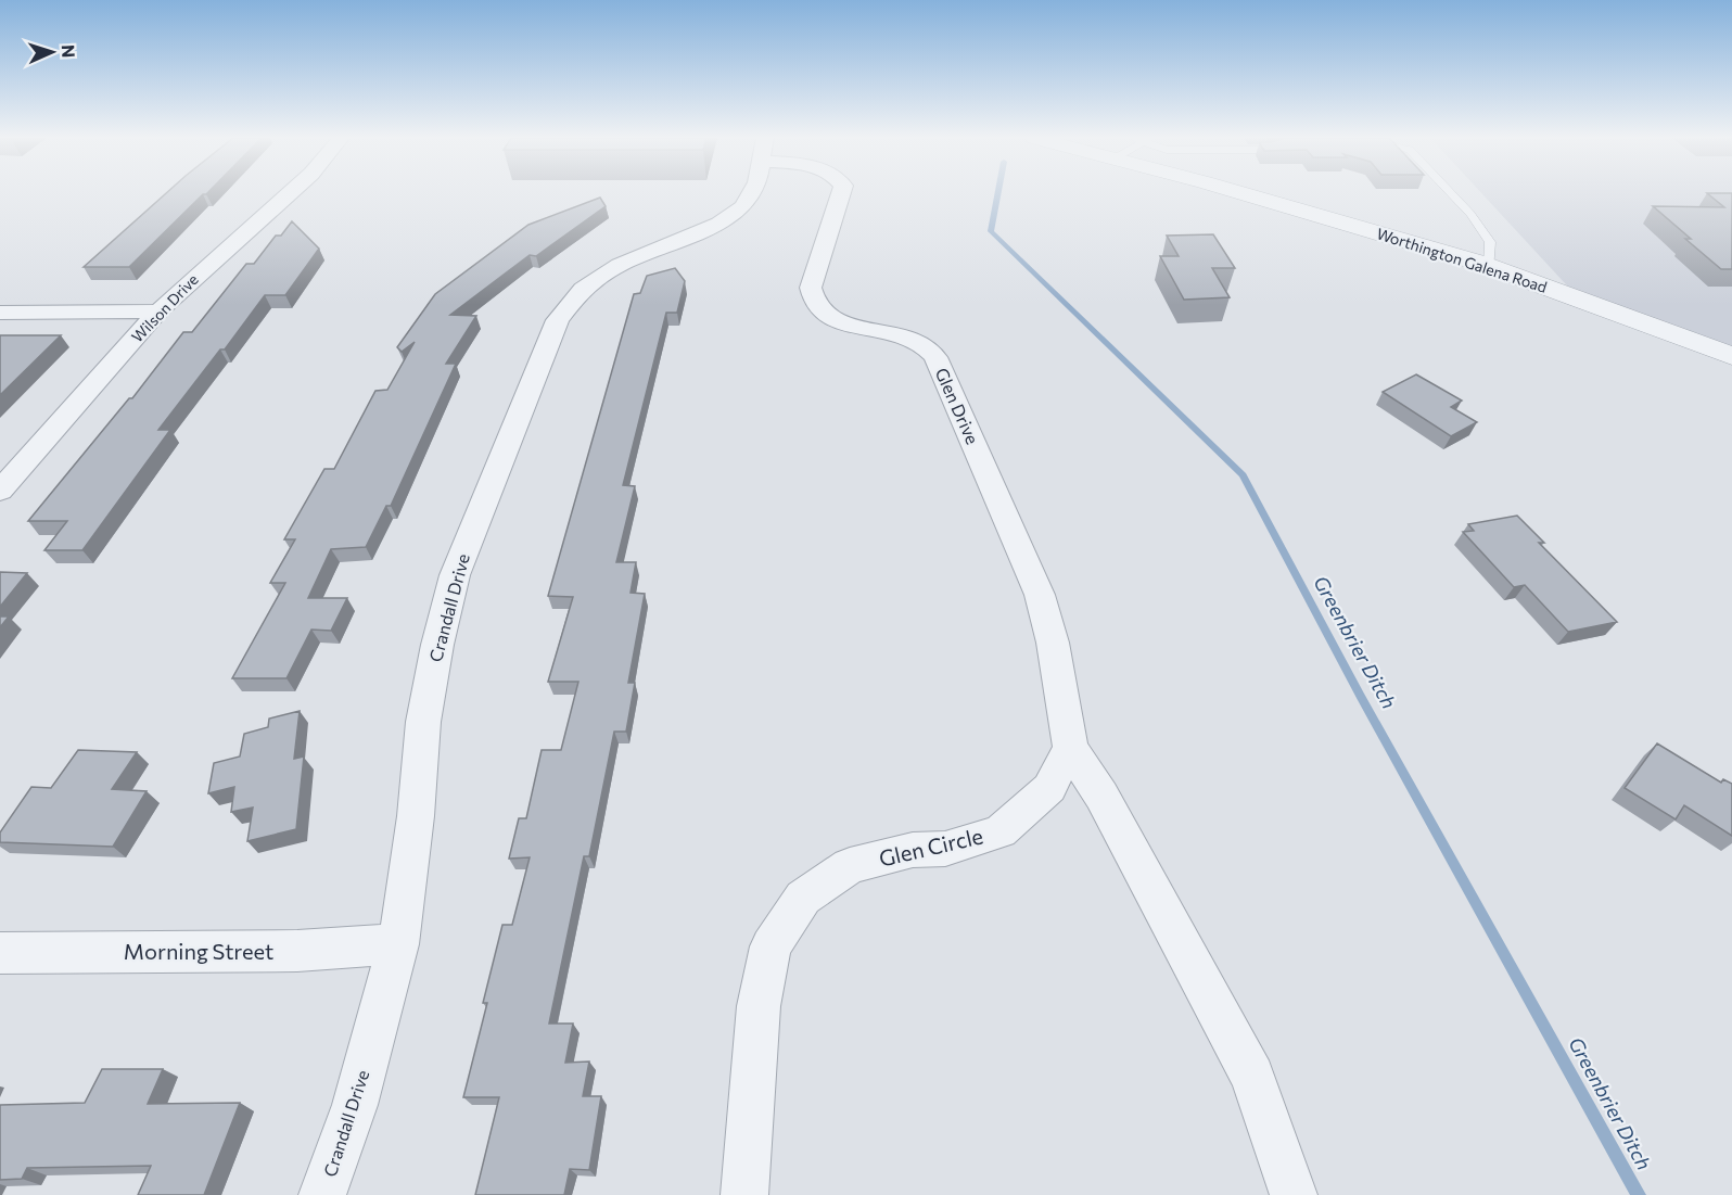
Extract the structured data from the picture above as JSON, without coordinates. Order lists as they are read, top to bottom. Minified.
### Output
{"streets":{"street":["Worthington Galena Road","Wilson Drive","Glen Drive","Crandall Drive","Glen Circle","Morning Street"]},"crossings":[["Glen Drive","Glen Circle"],["Crandall Drive","Morning Street"]],"water":["Greenbrier Ditch"],"north":"right"}
